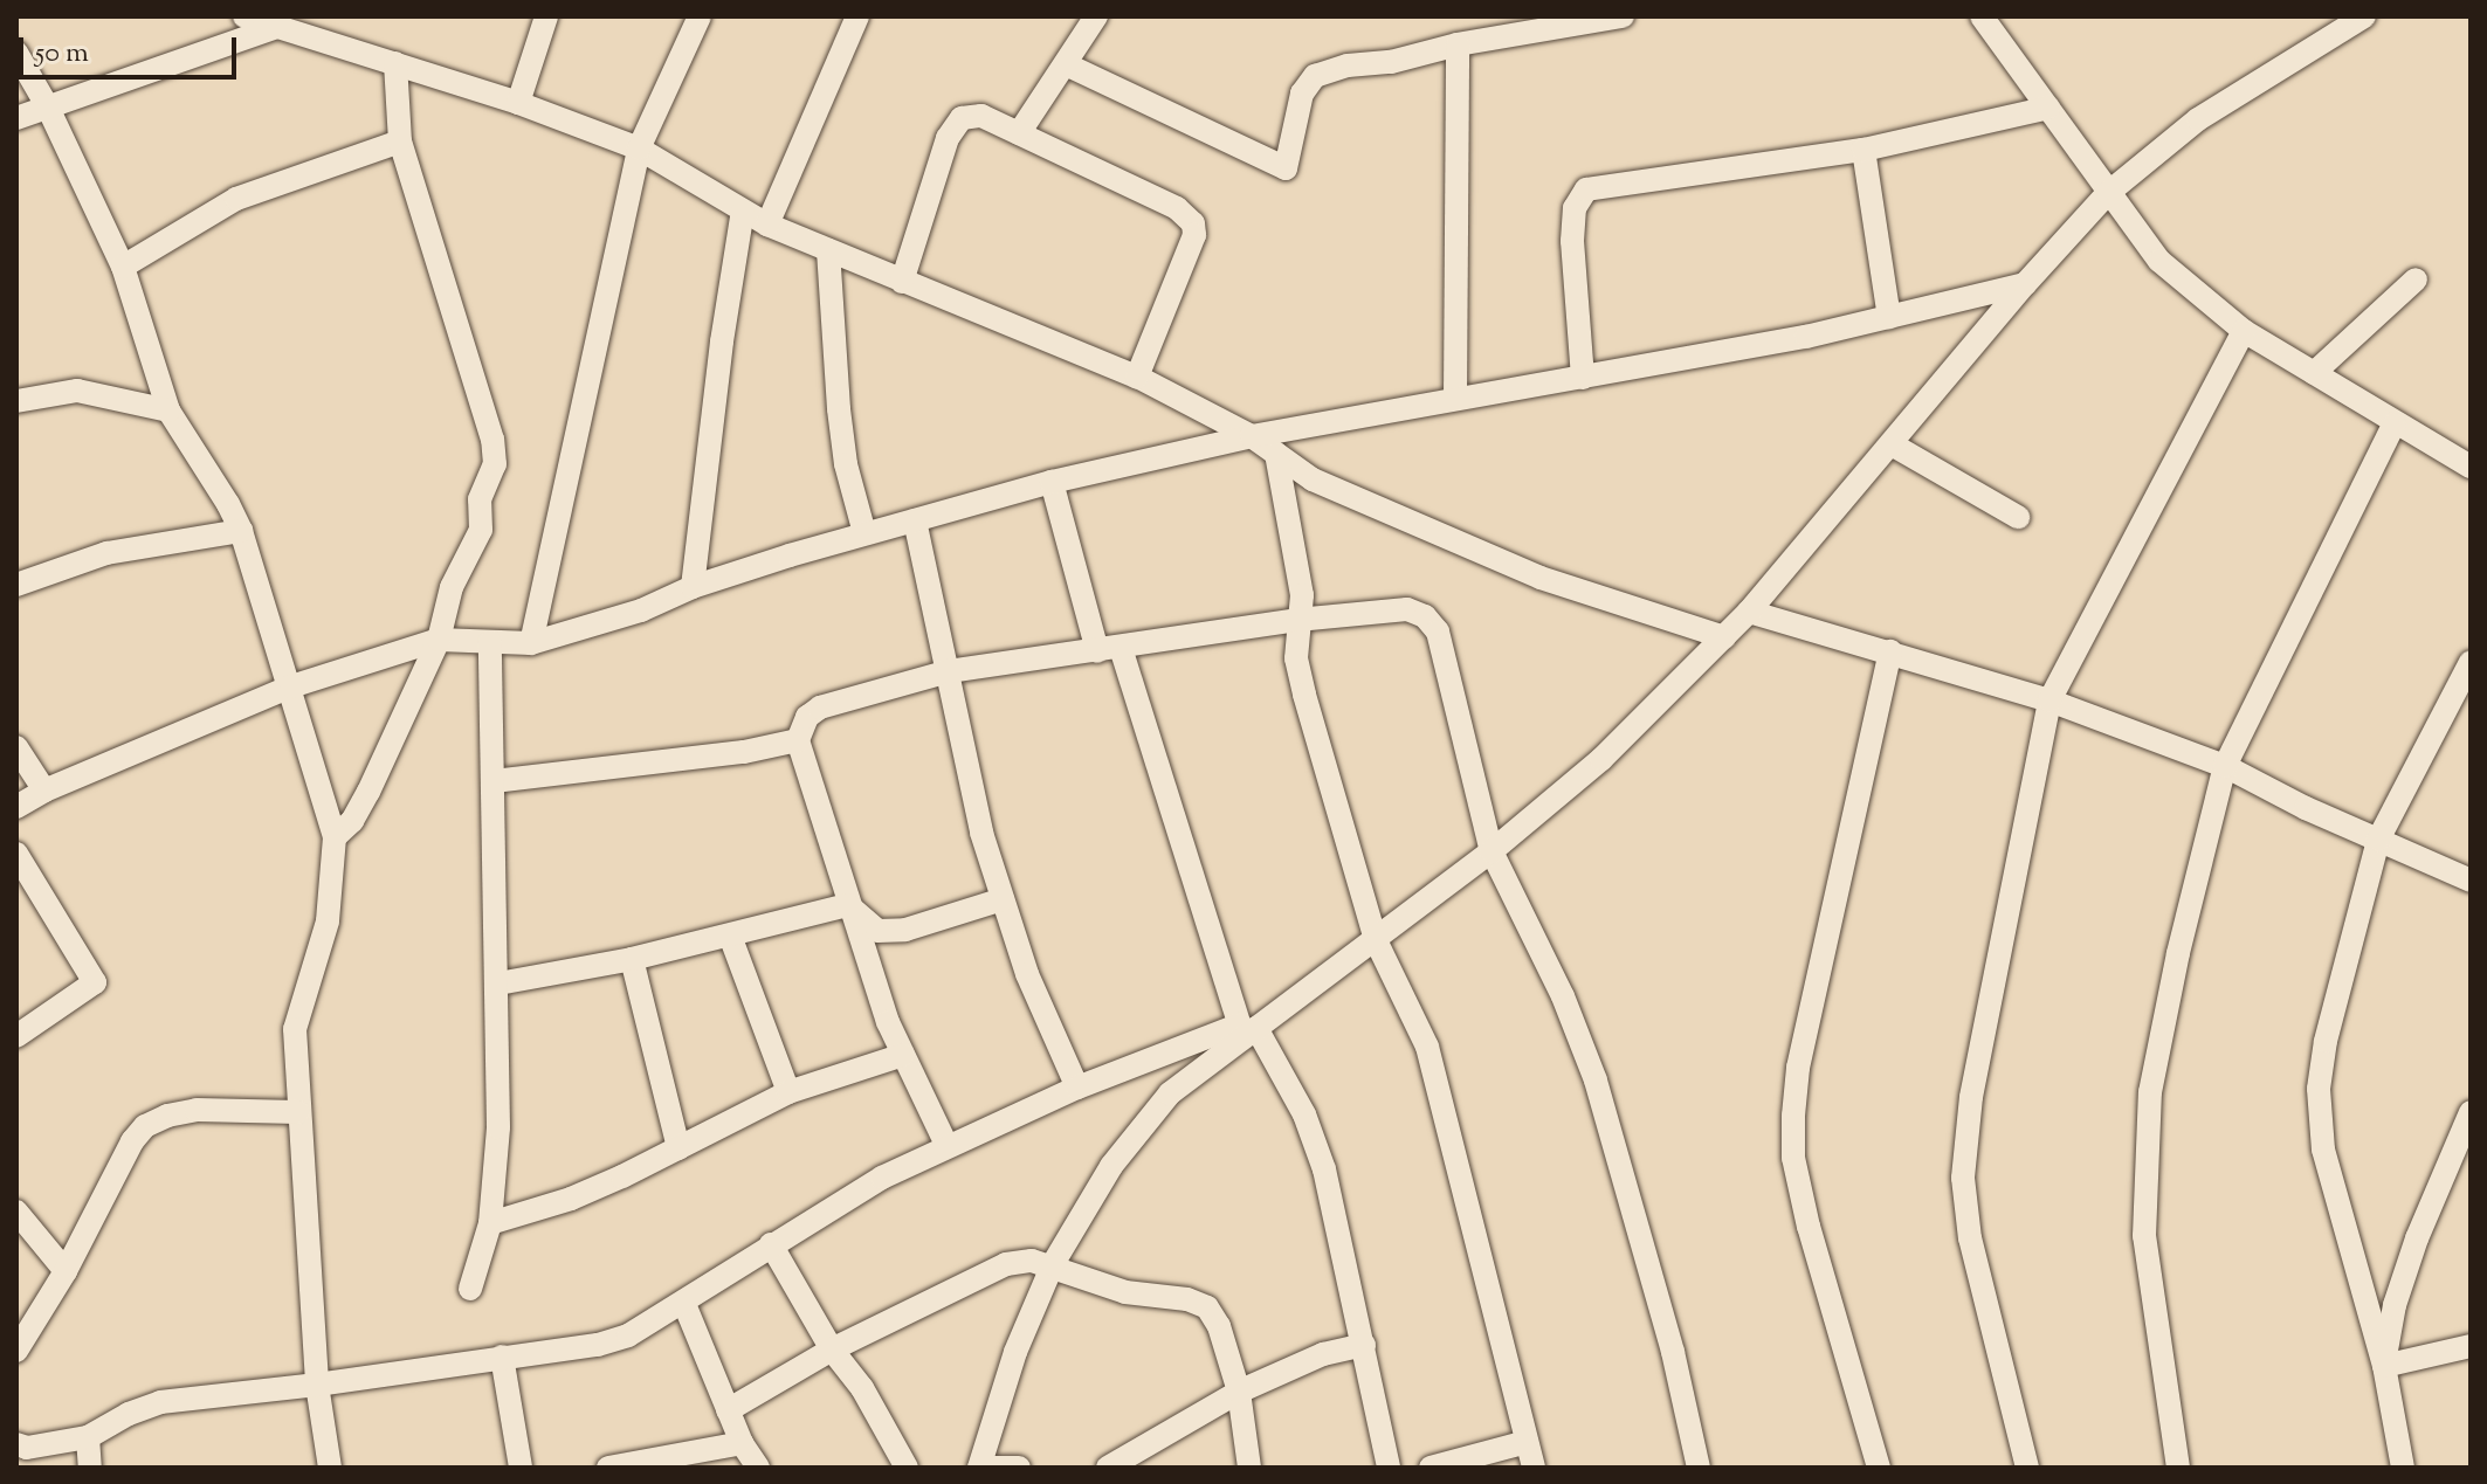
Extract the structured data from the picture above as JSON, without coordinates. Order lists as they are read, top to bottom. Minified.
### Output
{"scale_bar":"50 m"}
